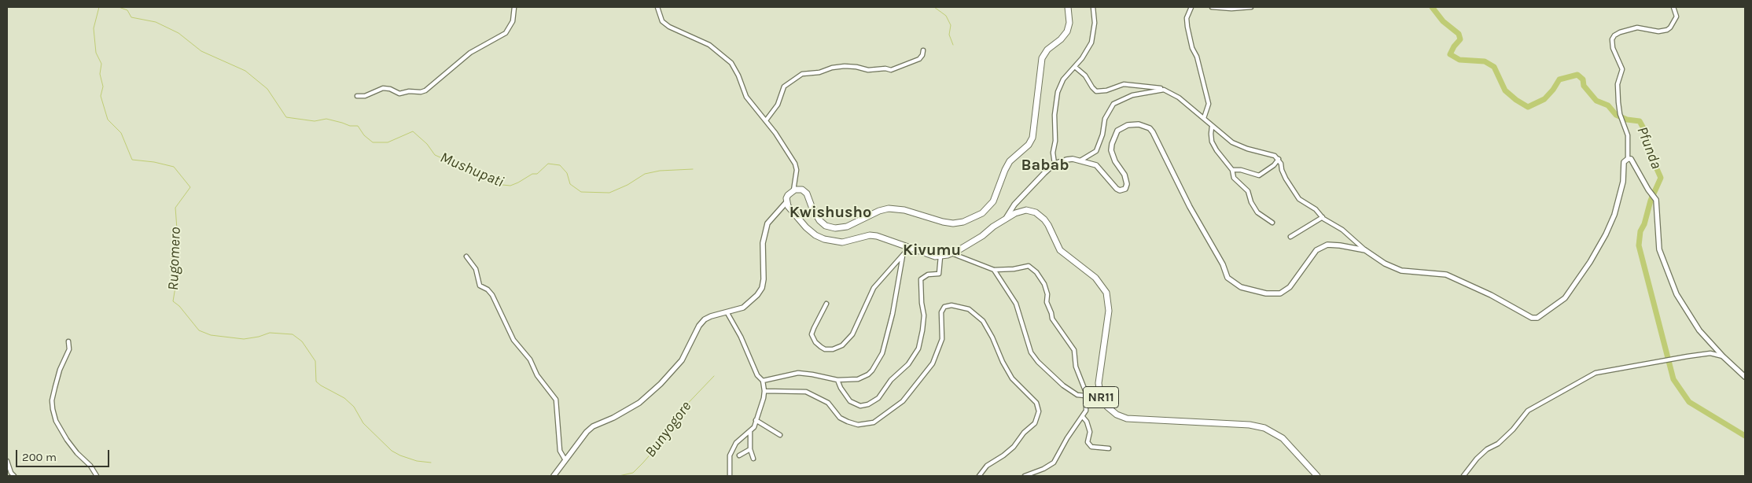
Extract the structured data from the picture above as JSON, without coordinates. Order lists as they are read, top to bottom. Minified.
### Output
{"streets":{"highway":["NR11"]},"districts":["Babab","Kwishusho","Kivumu"],"water":["Pfunda","Mushupati","Rugomero","Bunyogore"],"scale_bar":"200 m"}
